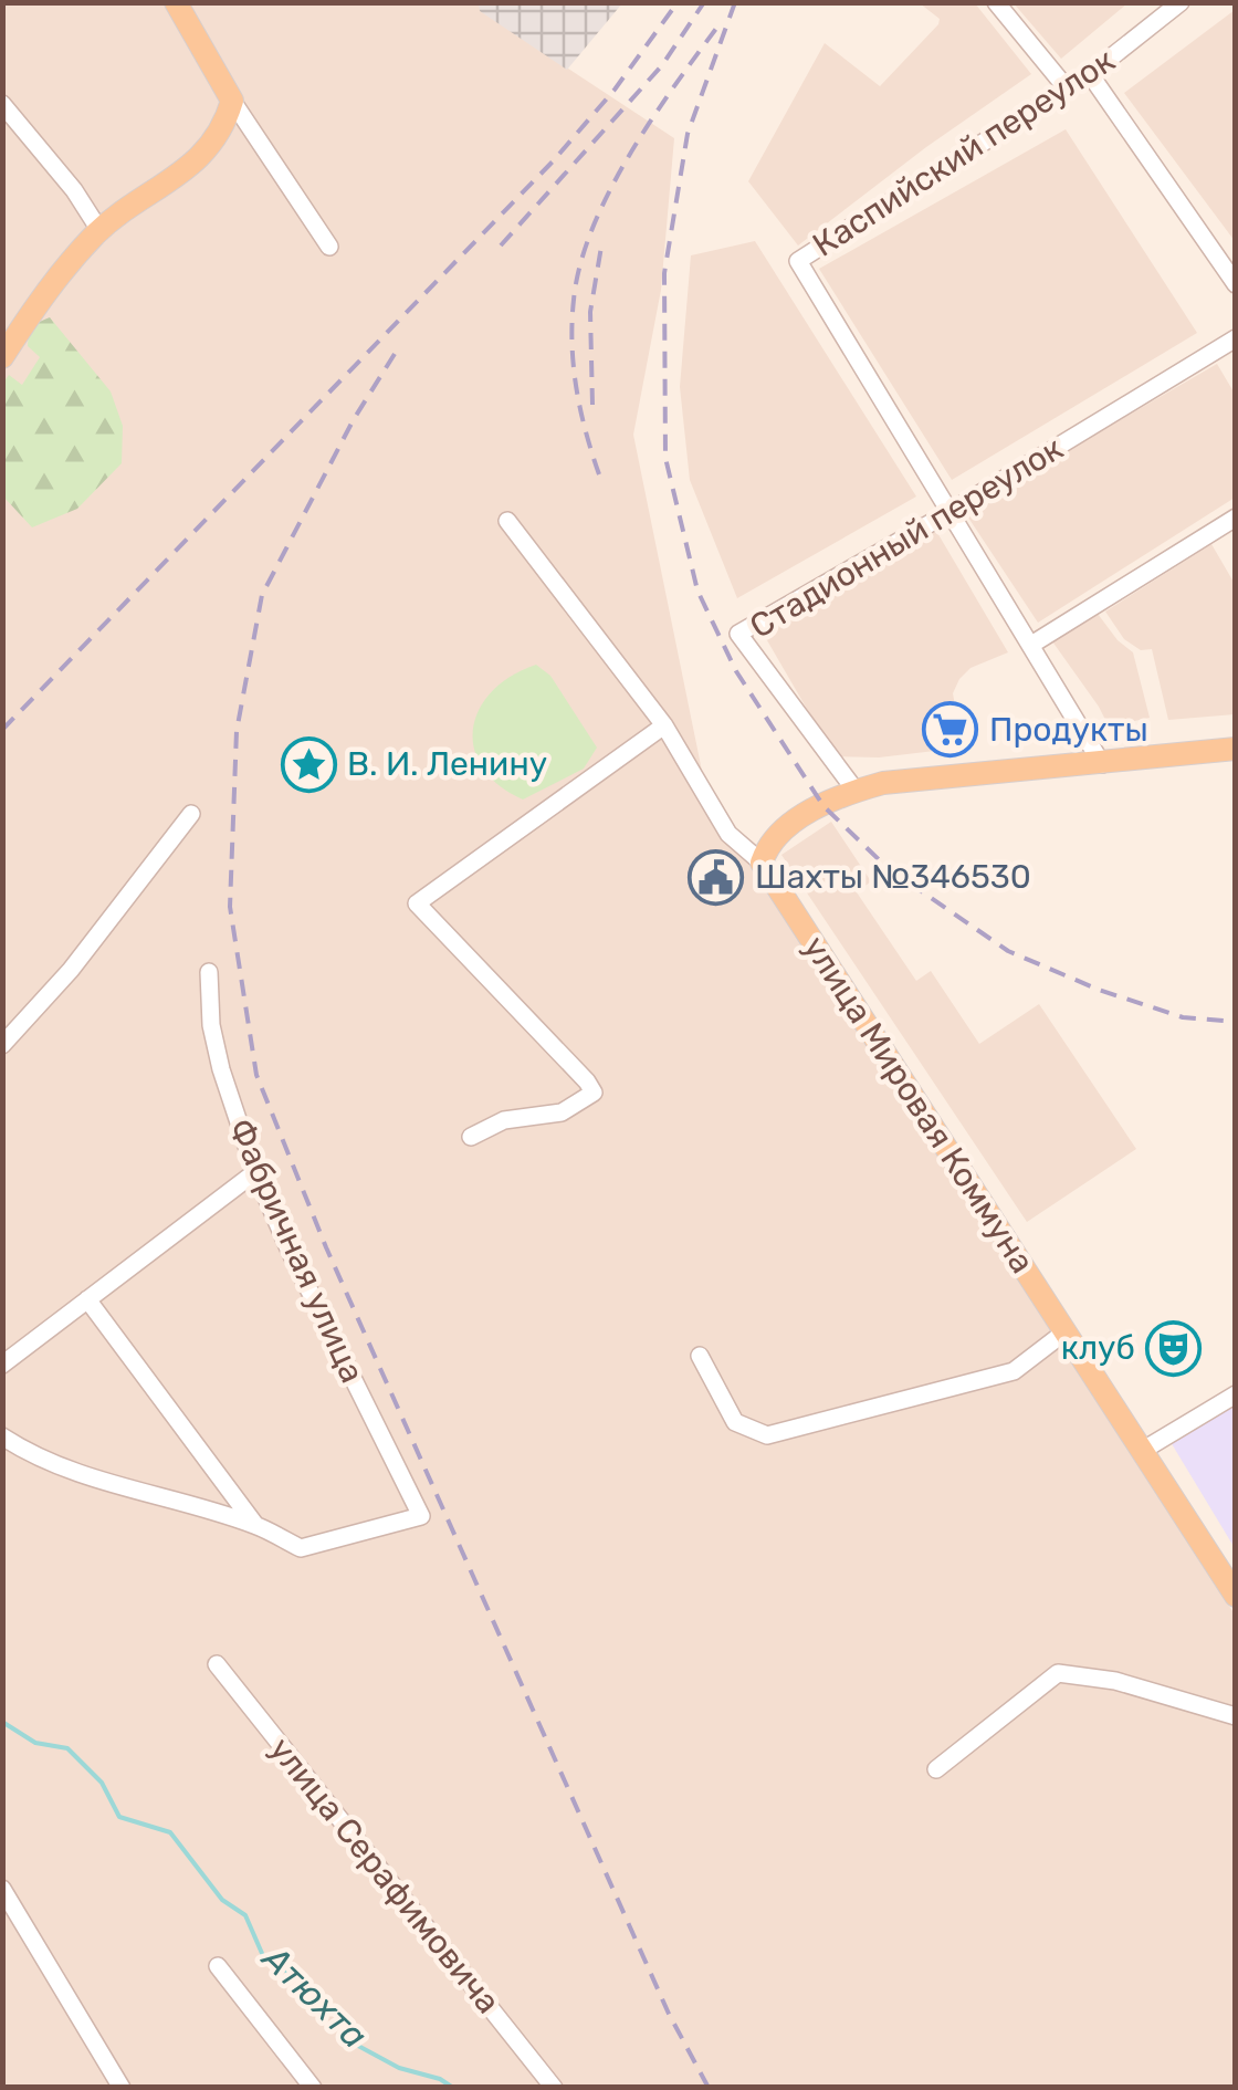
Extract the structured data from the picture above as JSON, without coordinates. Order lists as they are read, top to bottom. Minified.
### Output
{"streets":{"main road":["улица Мировая Коммуна"],"street":["Каспийский переулок","Стадионный переулок","Фабричная улица","улица Серафимовича"]},"crossings":[["Каспийский переулок","Стадионный переулок"]],"water":["Атюхта"],"places":{"supermarket":["Продукты"],"place":["В. И. Ленину"],"public building":["Шахты №346530"],"theatre":["клуб"]}}
